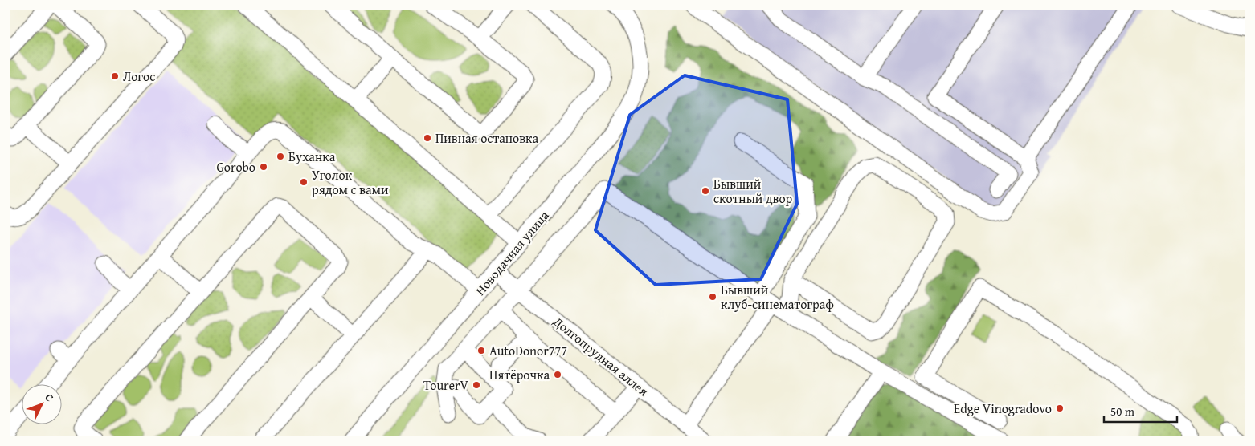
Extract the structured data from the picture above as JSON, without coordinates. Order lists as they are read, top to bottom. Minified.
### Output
{"streets":{"street":["Новодачная улица","Долгопрудная аллея"]},"crossings":[["Новодачная улица","Долгопрудная аллея"]],"places":["Логос","Пивная остановка","Буханка","Gorobo","Уголок рядом с вами","Бывший скотный двор","Бывший клуб-синематограф","AutoDonor777","Пятёрочка","TourerV","Edge Vinogradovo"],"scale_bar":"50 m","north":"top right"}
